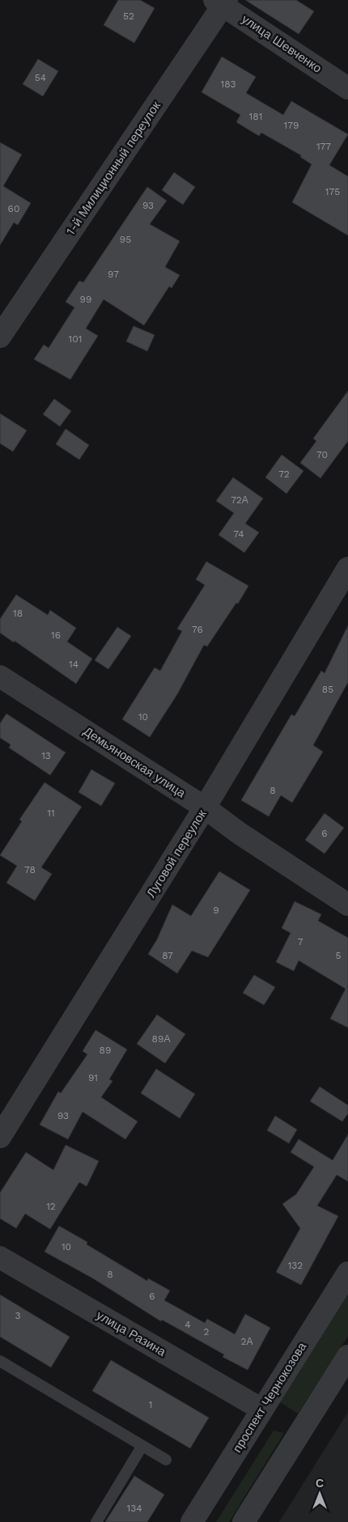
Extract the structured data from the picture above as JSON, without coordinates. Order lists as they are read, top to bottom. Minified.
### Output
{"streets":{"street":["улица Шевченко","1-й Милиционный переулок","Демьяновская улица","Луговой переулок","улица Разина","проспект Чернокозова"]},"crossings":[["улица Шевченко","1-й Милиционный переулок"],["Демьяновская улица","Луговой переулок"],["улица Разина","проспект Чернокозова"]],"house_numbers":["52","54","183","181","179","177","175","93","60","95","97","99","101","70","72","72А","74","18","76","16","14","85","10","13","8","11","6","78","9","7","87","5","89А","89","91","93","12","10","132","8","6","3","4","2","2А","1","134"],"north":"top"}
